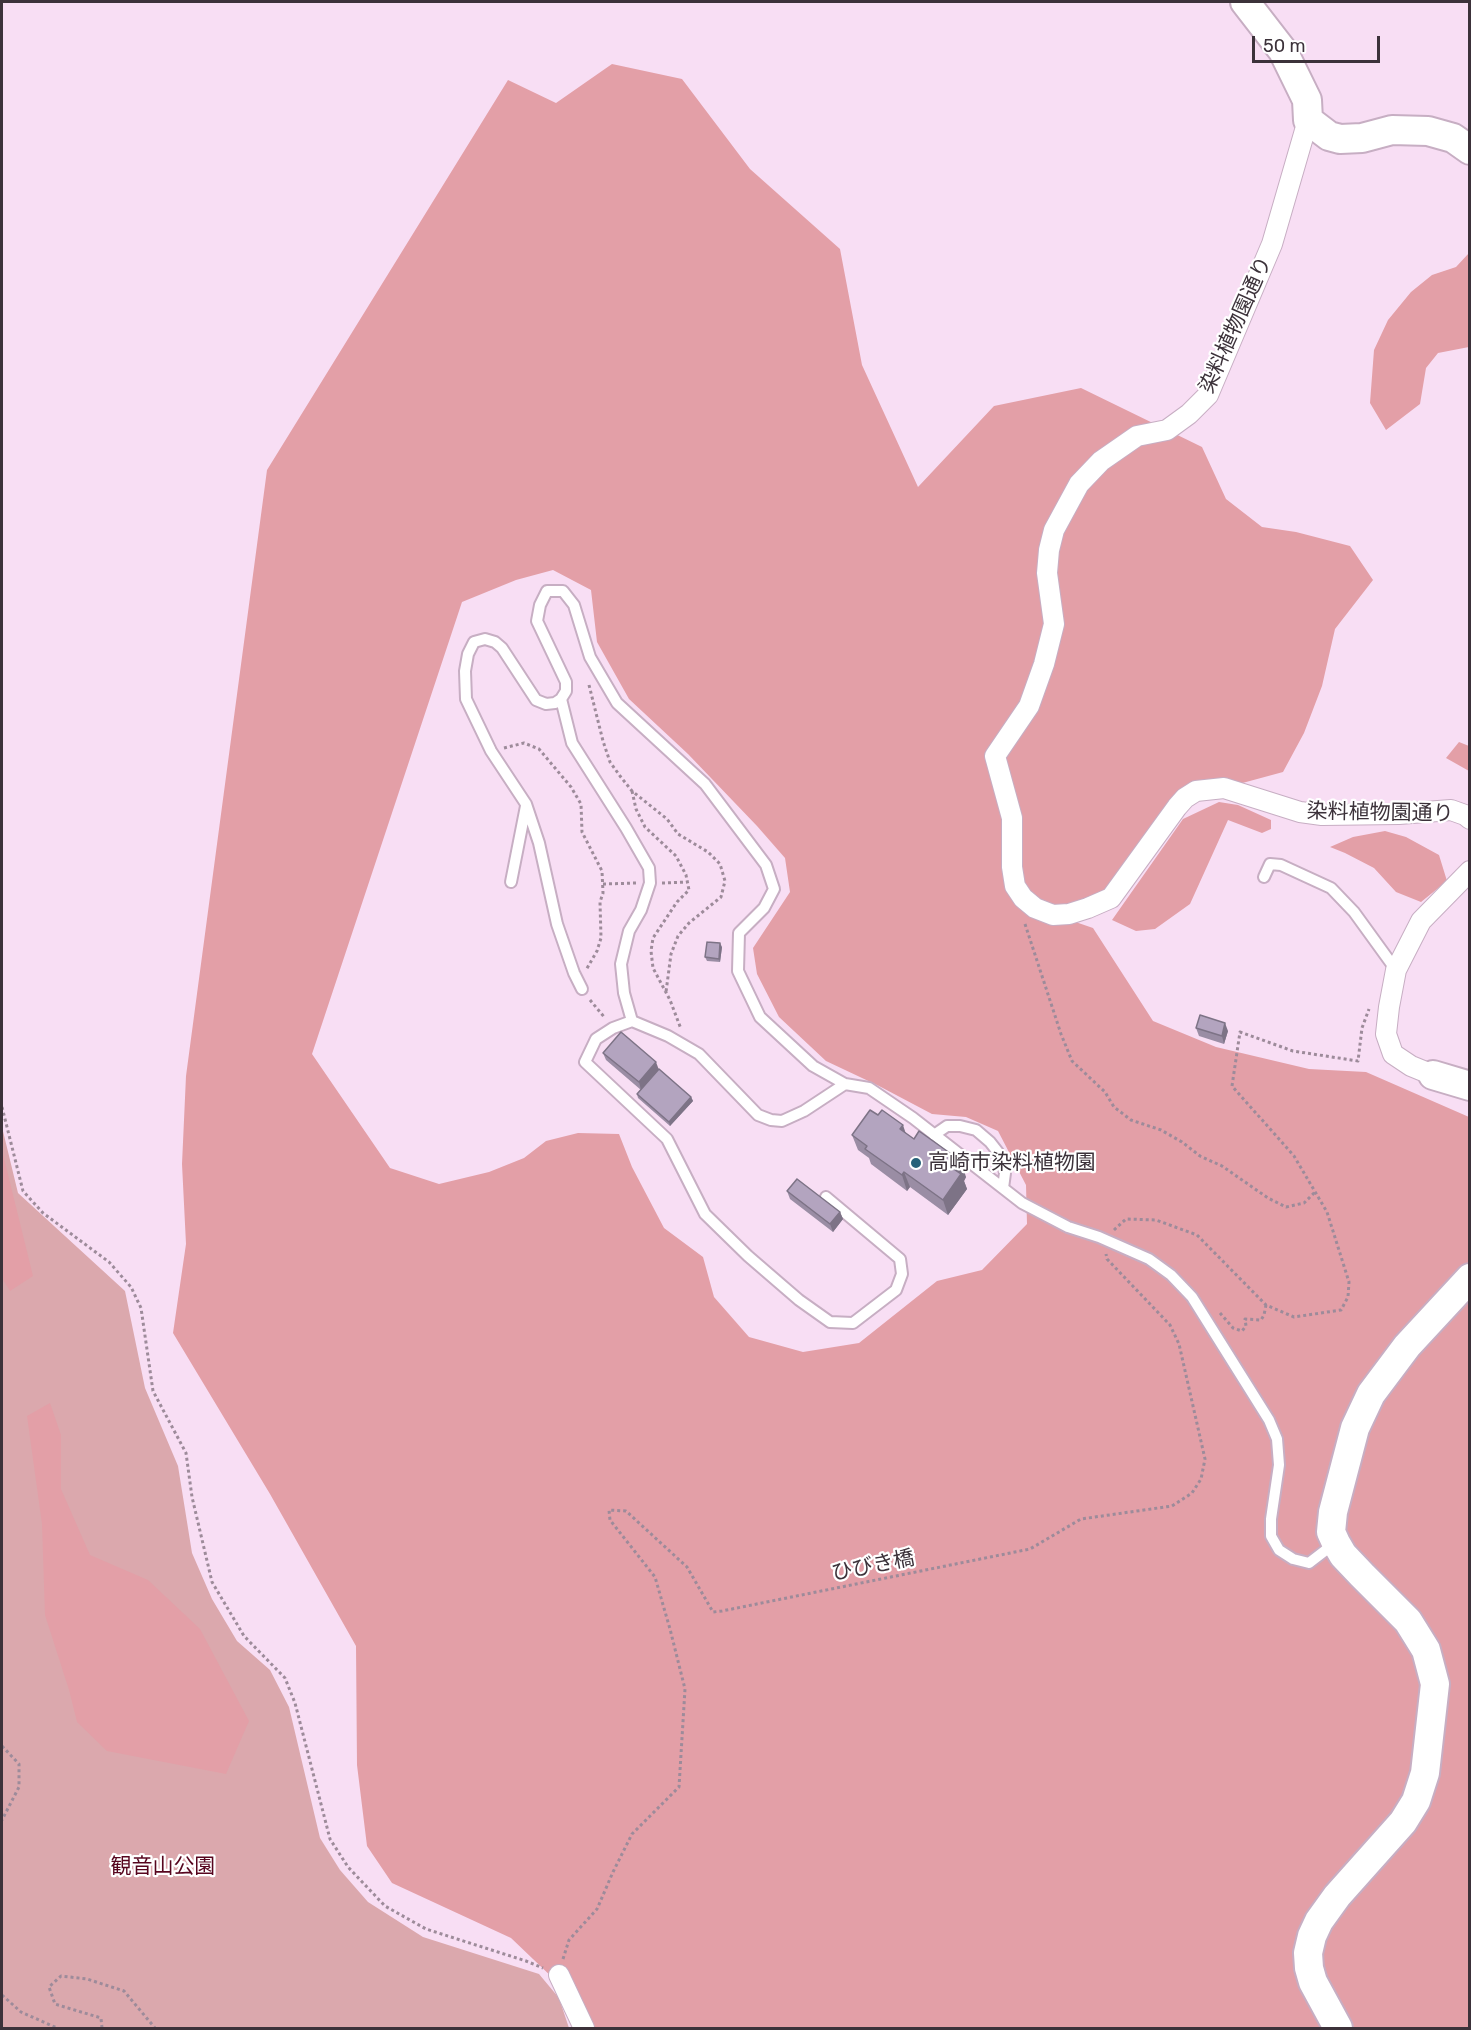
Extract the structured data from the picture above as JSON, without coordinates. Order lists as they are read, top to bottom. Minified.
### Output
{"streets":{"street":["染料植物園通り"],"path":["ひびき橋"]},"parks":["観音山公園"],"places":["高崎市染料植物園"],"scale_bar":"50 m"}
